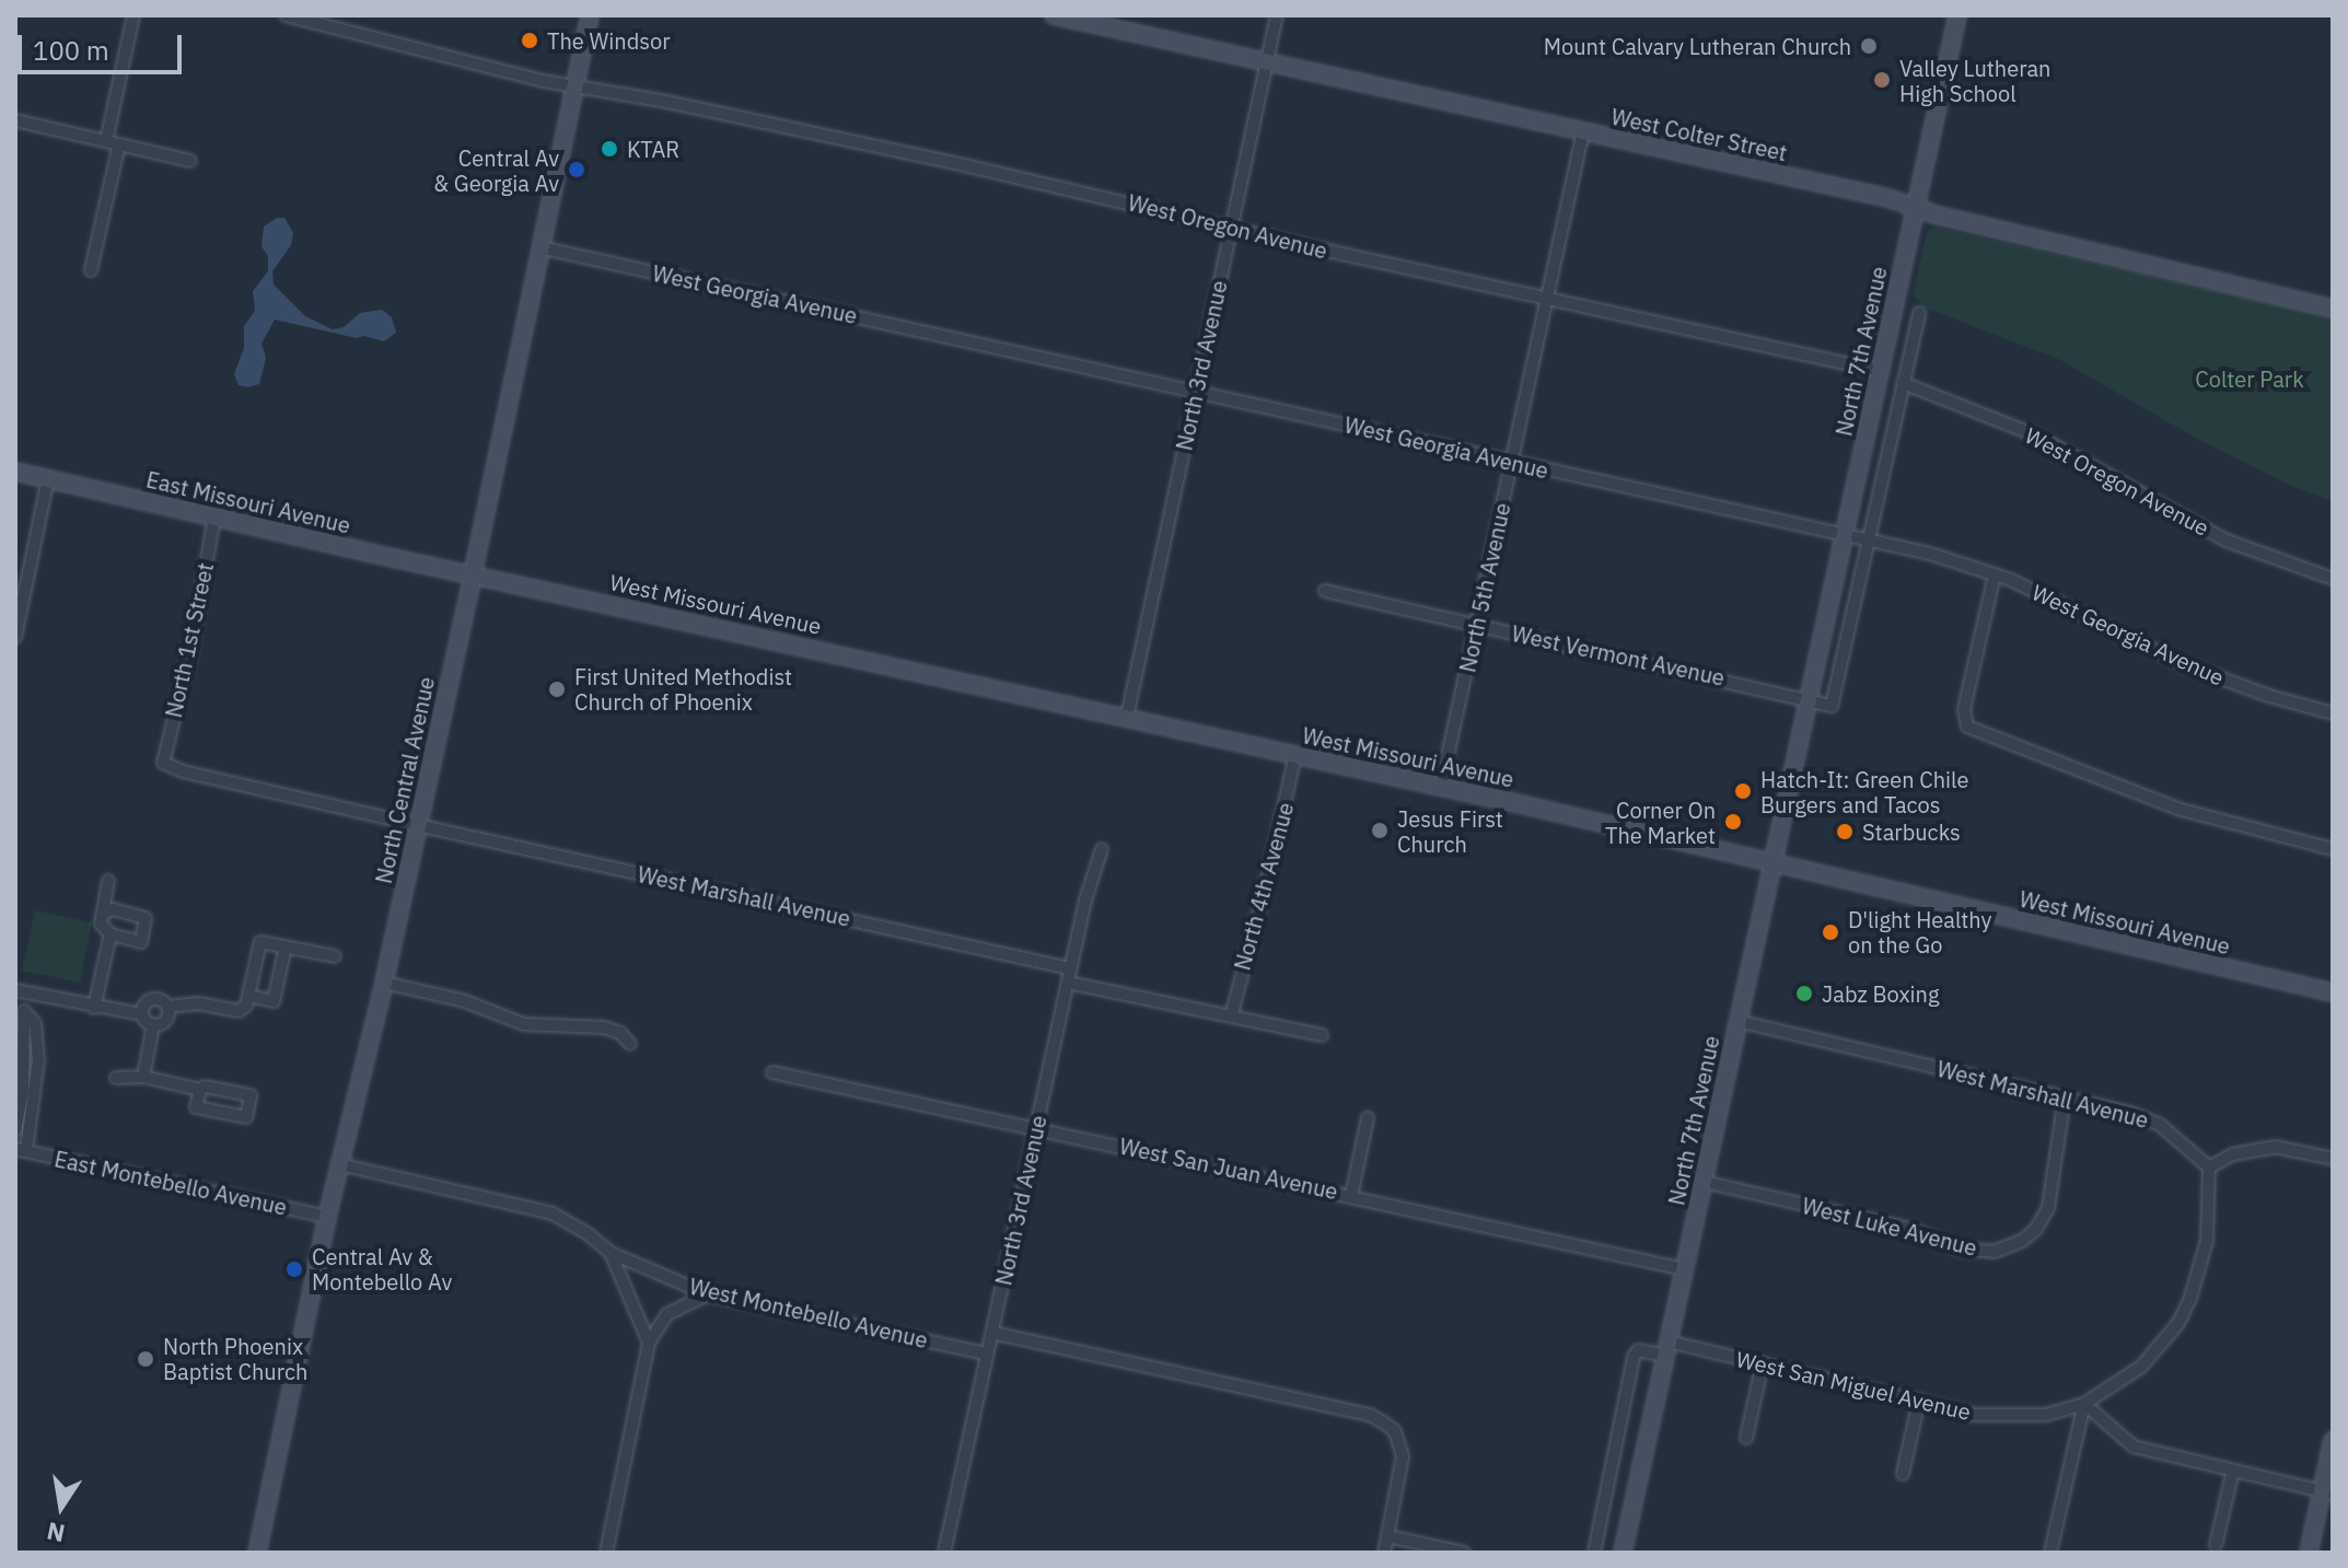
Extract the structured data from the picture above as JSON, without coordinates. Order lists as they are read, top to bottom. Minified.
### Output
{"streets":{"main road":["West Colter Street","North 7th Avenue","East Missouri Avenue","West Missouri Avenue","North Central Avenue"],"street":["West Oregon Avenue","West Georgia Avenue","North 3rd Avenue","North 5th Avenue","North 1st Street","West Vermont Avenue","North 4th Avenue","West Marshall Avenue","West San Juan Avenue","East Montebello Avenue","West Luke Avenue","West Montebello Avenue","West San Miguel Avenue"]},"crossings":[["West Colter Street","North 7th Avenue"],["West Colter Street","North 3rd Avenue"],["West Colter Street","North 5th Avenue"],["West Oregon Avenue","North 7th Avenue"],["West Oregon Avenue","North 3rd Avenue"],["West Oregon Avenue","North 5th Avenue"],["West Oregon Avenue","North Central Avenue"],["West Georgia Avenue","North 7th Avenue"],["West Georgia Avenue","North 3rd Avenue"],["West Georgia Avenue","North 5th Avenue"],["West Georgia Avenue","North Central Avenue"],["North 7th Avenue","West Missouri Avenue"],["North 7th Avenue","West Vermont Avenue"],["North 7th Avenue","West Marshall Avenue"],["North 7th Avenue","West San Juan Avenue"],["North 7th Avenue","West Luke Avenue"],["North 7th Avenue","West San Miguel Avenue"],["North 3rd Avenue","West Missouri Avenue"],["North 3rd Avenue","West Marshall Avenue"],["North 3rd Avenue","West San Juan Avenue"],["North 3rd Avenue","West Montebello Avenue"],["East Missouri Avenue","West Missouri Avenue"],["East Missouri Avenue","North 1st Street"],["East Missouri Avenue","North Central Avenue"],["North 5th Avenue","West Missouri Avenue"],["North 5th Avenue","West Vermont Avenue"],["West Missouri Avenue","North Central Avenue"],["West Missouri Avenue","North 4th Avenue"],["North 1st Street","West Marshall Avenue"],["North Central Avenue","West Marshall Avenue"],["North Central Avenue","East Montebello Avenue"],["North Central Avenue","West Montebello Avenue"],["West Marshall Avenue","West Luke Avenue"],["West Marshall Avenue","West San Miguel Avenue"]],"parks":["Colter Park"],"places":["The Windsor","Mount Calvary Lutheran Church","Valley Lutheran High School","KTAR","Central Av & Georgia Av","First United Methodist Church of Phoenix","Hatch-It: Green Chile Burgers and Tacos","Corner On The Market","Jesus First Church","Starbucks","D'light Healthy on the Go","Jabz Boxing","Central Av & Montebello Av","North Phoenix Baptist Church"],"scale_bar":"100 m","north":"bottom"}
